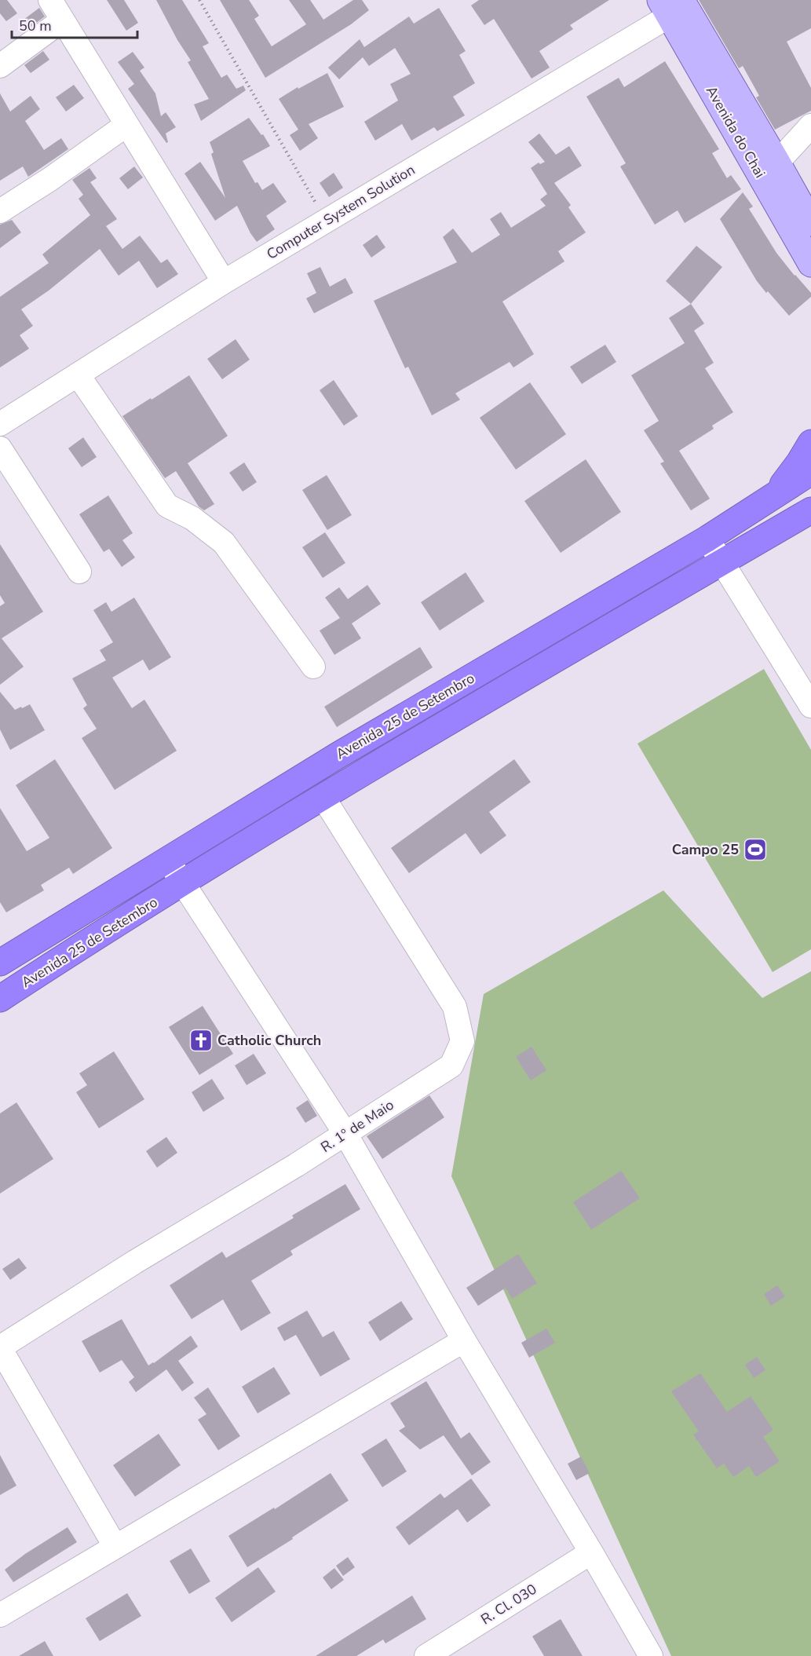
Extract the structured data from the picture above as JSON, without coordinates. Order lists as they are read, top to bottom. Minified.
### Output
{"streets":{"highway":["Avenida 25 de Setembro"],"main road":["Avenida do Chai"],"street":["Computer System Solution","R. 1º de Maio","R. Cl. 030"]},"crossings":[["Avenida do Chai","Computer System Solution"],["Avenida 25 de Setembro","R. 1º de Maio"]],"places":{"sports":["Campo 25"],"church":["Catholic Church"]},"scale_bar":"50 m"}
